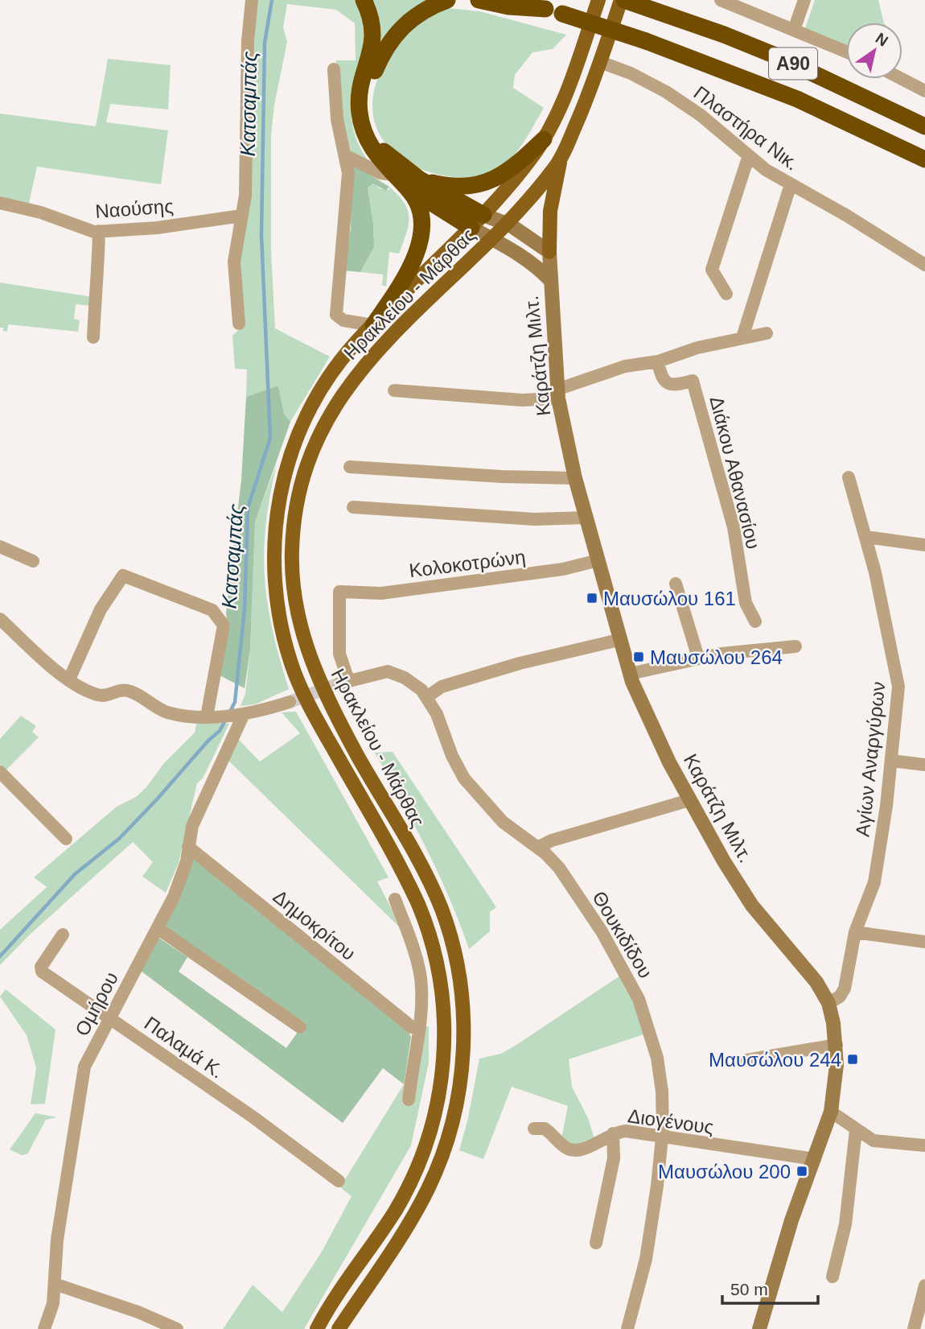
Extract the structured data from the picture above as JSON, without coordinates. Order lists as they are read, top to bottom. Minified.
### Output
{"streets":{"highway":["Α90"],"main road":["Ηρακλείου - Μάρθας"],"street":["Πλαστήρα Νικ.","Ναούσης","Καράτζη Μιλτ.","Διάκου Αθανασίου","Κολοκοτρώνη","Αγίων Αναργύρων","Δημοκρίτου","Θουκιδίδου","Ομήρου","Παλαμά Κ.","Διογένους"]},"crossings":[["Καράτζη Μιλτ.","Κολοκοτρώνη"],["Καράτζη Μιλτ.","Αγίων Αναργύρων"],["Καράτζη Μιλτ.","Διογένους"],["Κολοκοτρώνη","Θουκιδίδου"],["Δημοκρίτου","Ομήρου"],["Θουκιδίδου","Διογένους"],["Ομήρου","Παλαμά Κ."]],"water":["Κατσαμπάς"],"places":{"transit":["Μαυσώλου 161","Μαυσώλου 264","Μαυσώλου 244","Μαυσώλου 200"]},"scale_bar":"50 m","north":"top right"}
